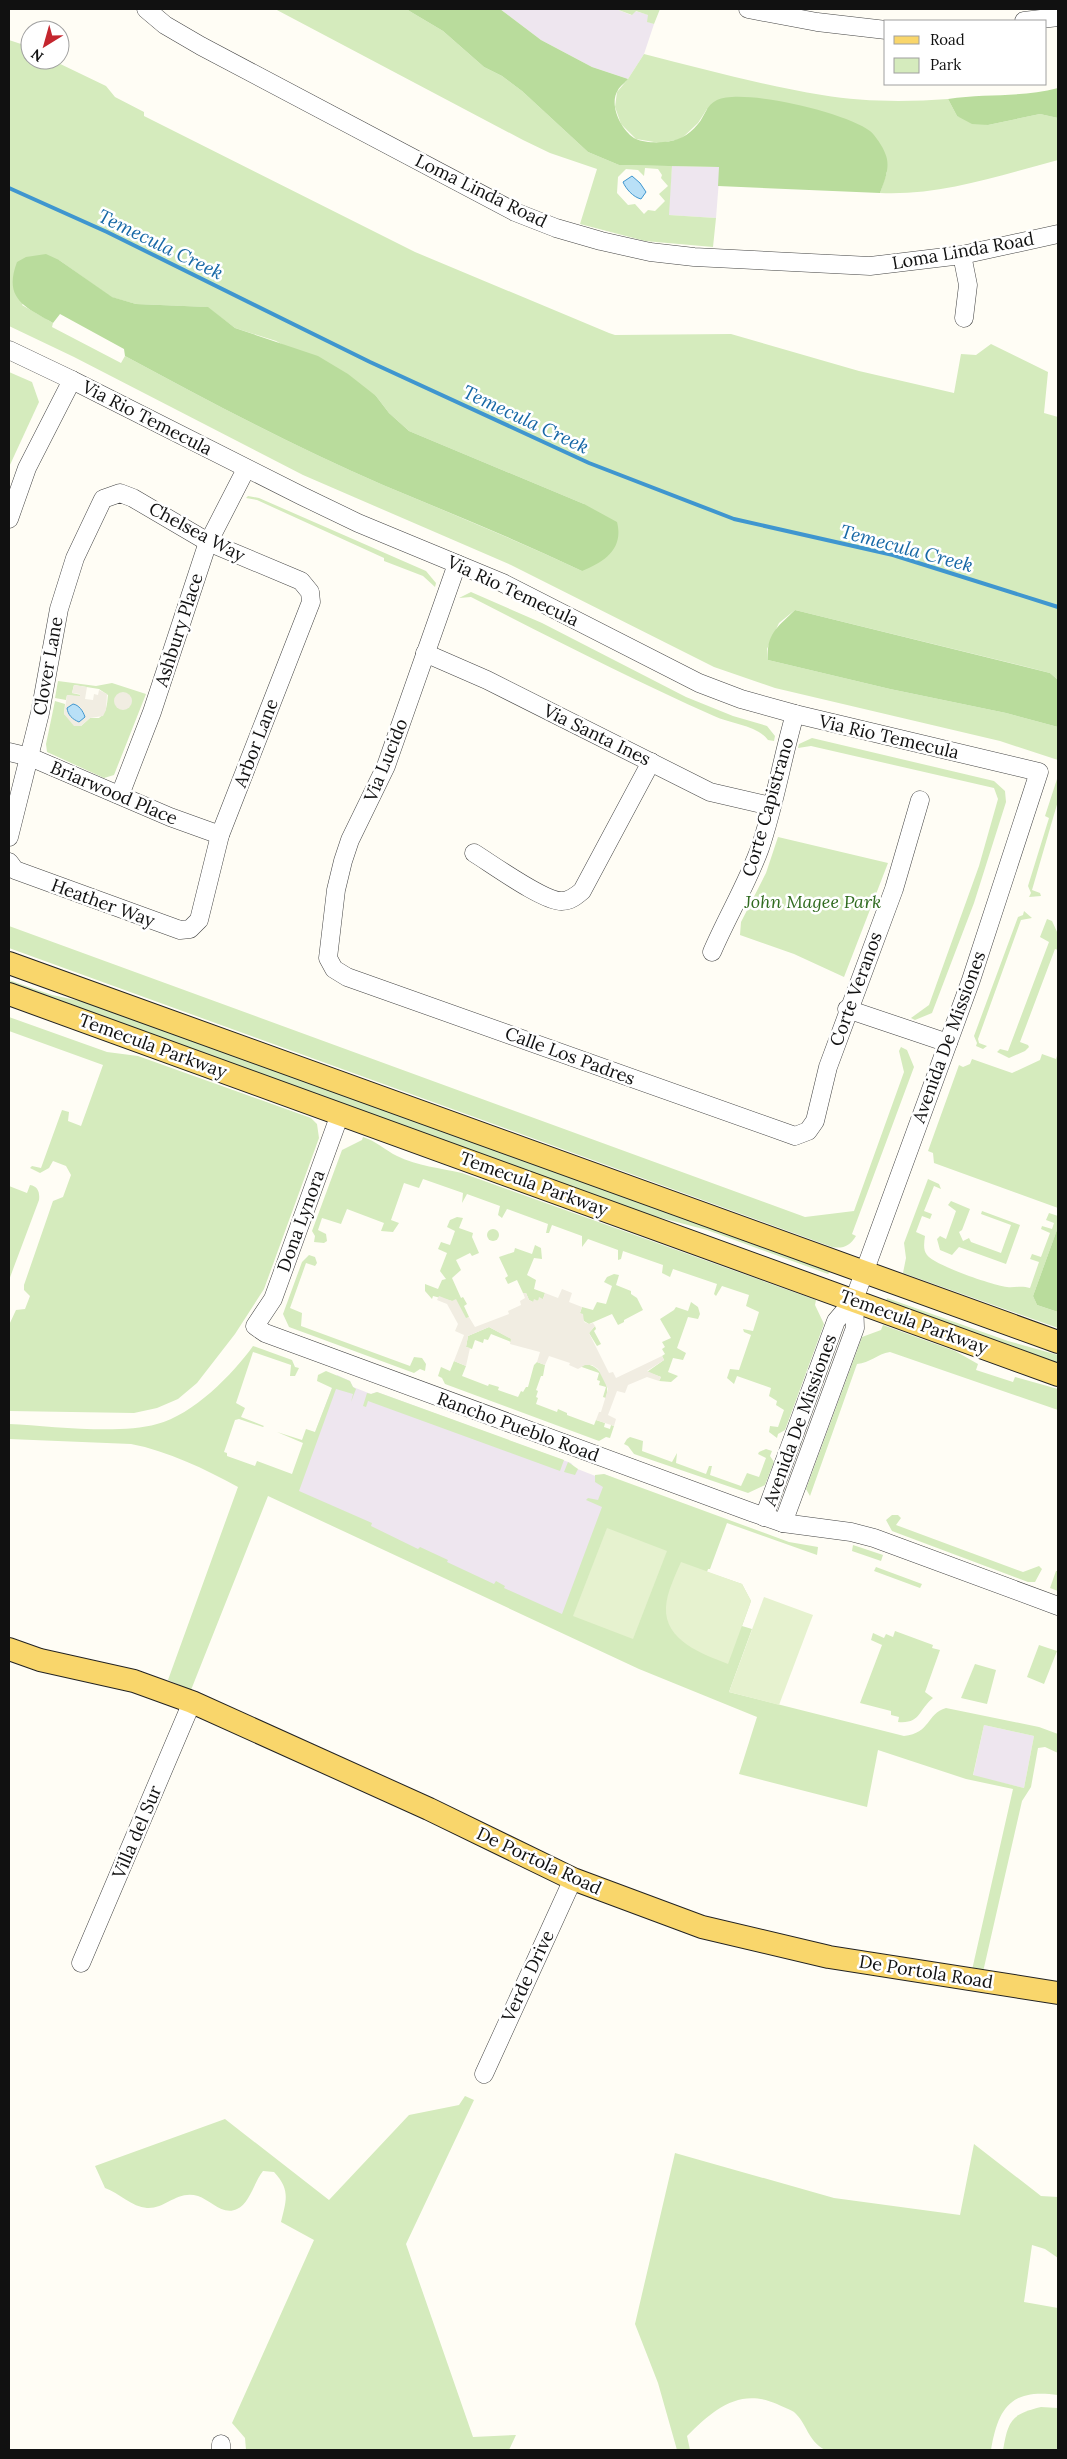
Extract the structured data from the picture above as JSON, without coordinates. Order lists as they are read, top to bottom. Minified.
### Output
{"streets":{"main road":["Temecula Parkway","De Portola Road"],"street":["Loma Linda Road","Via Rio Temecula","Chelsea Way","Ashbury Place","Clover Lane","Via Santa Ines","Arbor Lane","Via Lucido","Briarwood Place","Corte Capistrano","Heather Way","Corte Veranos","Avenida De Missiones","Calle Los Padres","Dona Lynora","Rancho Pueblo Road","Villa del Sur","Verde Drive"]},"crossings":[["Via Rio Temecula","Ashbury Place"],["Via Rio Temecula","Via Lucido"],["Via Rio Temecula","Corte Capistrano"],["Via Rio Temecula","Avenida De Missiones"],["Chelsea Way","Ashbury Place"],["Chelsea Way","Clover Lane"],["Chelsea Way","Arbor Lane"],["Ashbury Place","Briarwood Place"],["Clover Lane","Briarwood Place"],["Via Santa Ines","Via Lucido"],["Via Santa Ines","Corte Capistrano"],["Arbor Lane","Briarwood Place"],["Arbor Lane","Heather Way"],["Via Lucido","Calle Los Padres"],["Corte Veranos","Calle Los Padres"],["Avenida De Missiones","Temecula Parkway"],["Avenida De Missiones","Rancho Pueblo Road"],["Temecula Parkway","Dona Lynora"],["Dona Lynora","Rancho Pueblo Road"],["Villa del Sur","De Portola Road"],["De Portola Road","Verde Drive"]],"water":["Temecula Creek"],"parks":["John Magee Park"],"legend":["Road","Park"],"north":"bottom left"}
